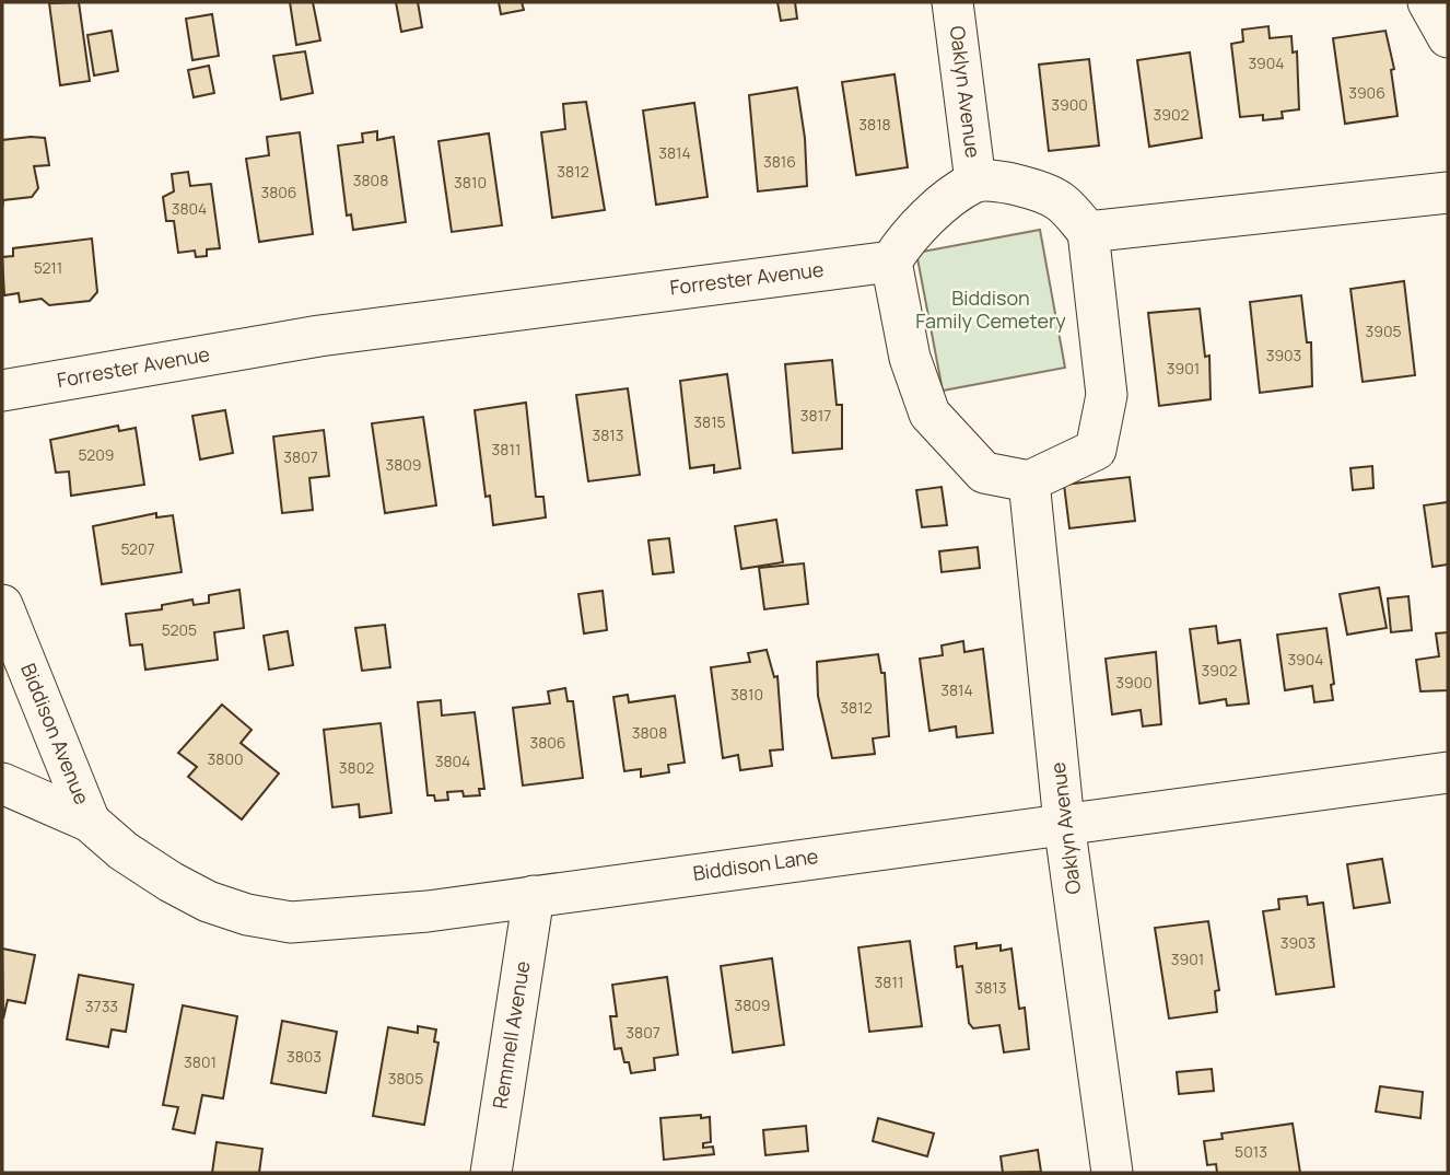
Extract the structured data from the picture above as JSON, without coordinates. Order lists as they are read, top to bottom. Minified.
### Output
{"streets":{"street":["Oaklyn Avenue","Forrester Avenue","Biddison Avenue","Biddison Lane","Remmell Avenue"]},"crossings":[["Oaklyn Avenue","Forrester Avenue"],["Oaklyn Avenue","Biddison Lane"],["Biddison Avenue","Biddison Lane"],["Biddison Lane","Remmell Avenue"]],"parks":["Biddison Family Cemetery"],"house_numbers":["3904","3906","3900","3902","3818","3814","3816","3812","3808","3810","3806","3804","5211","3905","3903","3901","3817","3815","3813","3811","5209","3807","3809","5207","5205","3904","3902","3900","3814","3810","3812","3808","3806","3800","3804","3802","3903","3901","3811","3813","3809","3733","3807","3803","3801","3805","5013"]}
